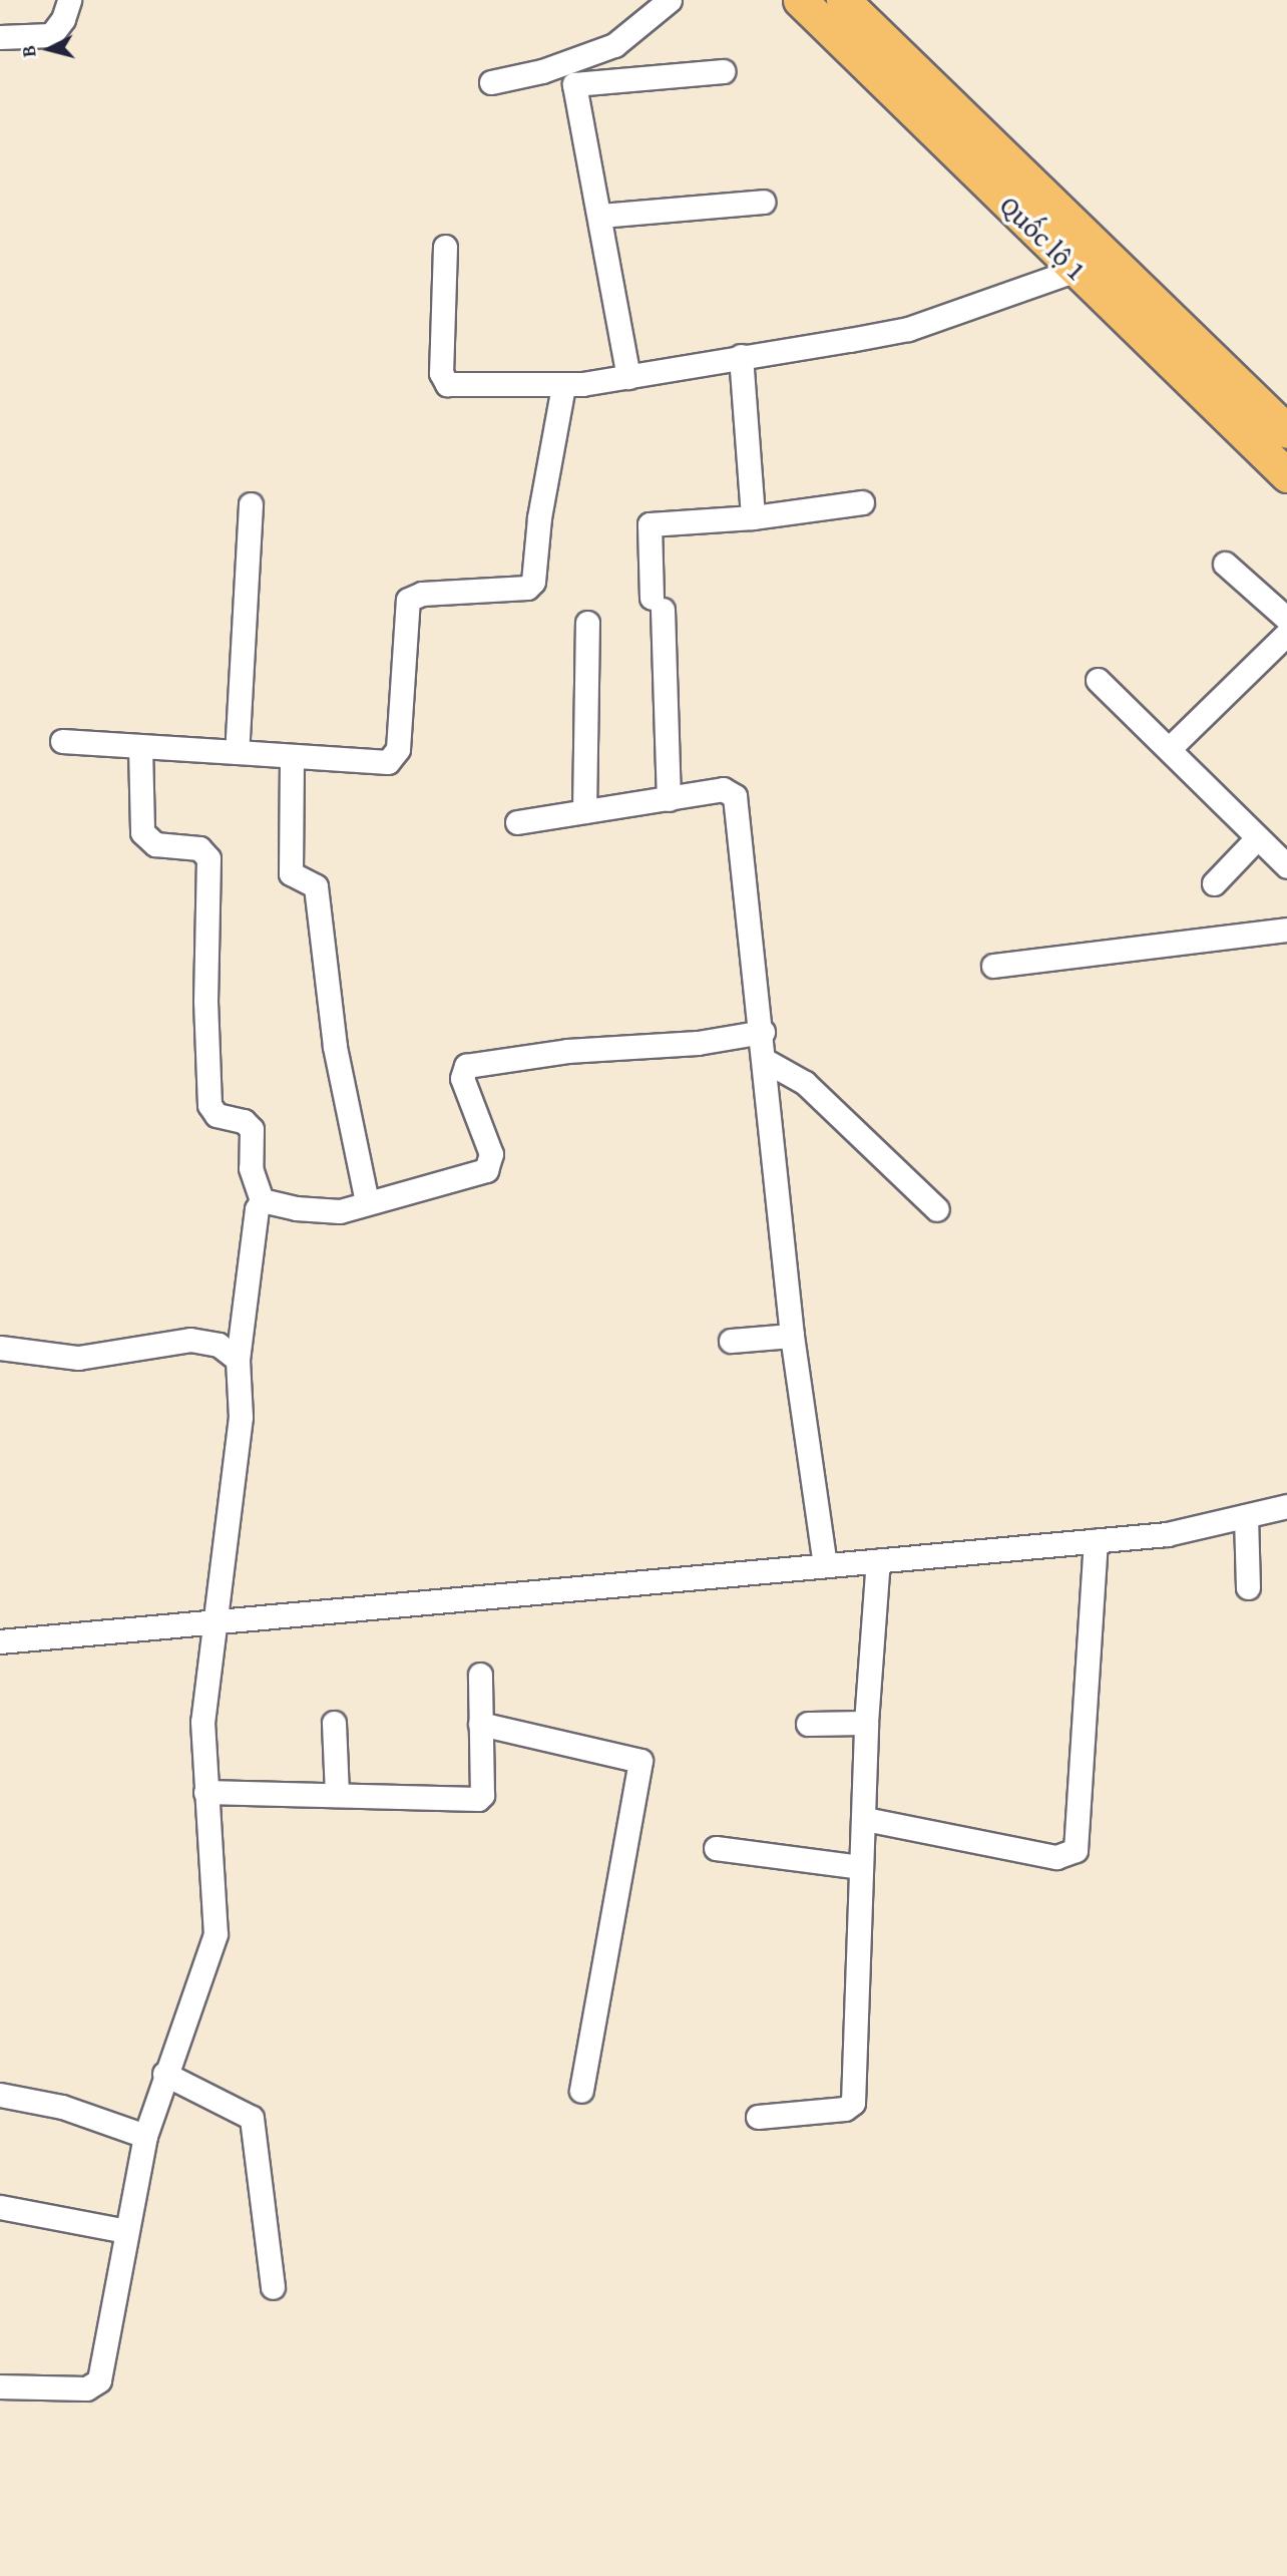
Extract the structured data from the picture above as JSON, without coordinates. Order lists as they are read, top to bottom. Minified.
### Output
{"streets":{"highway":["Quốc lộ 1"]},"north":"left"}
